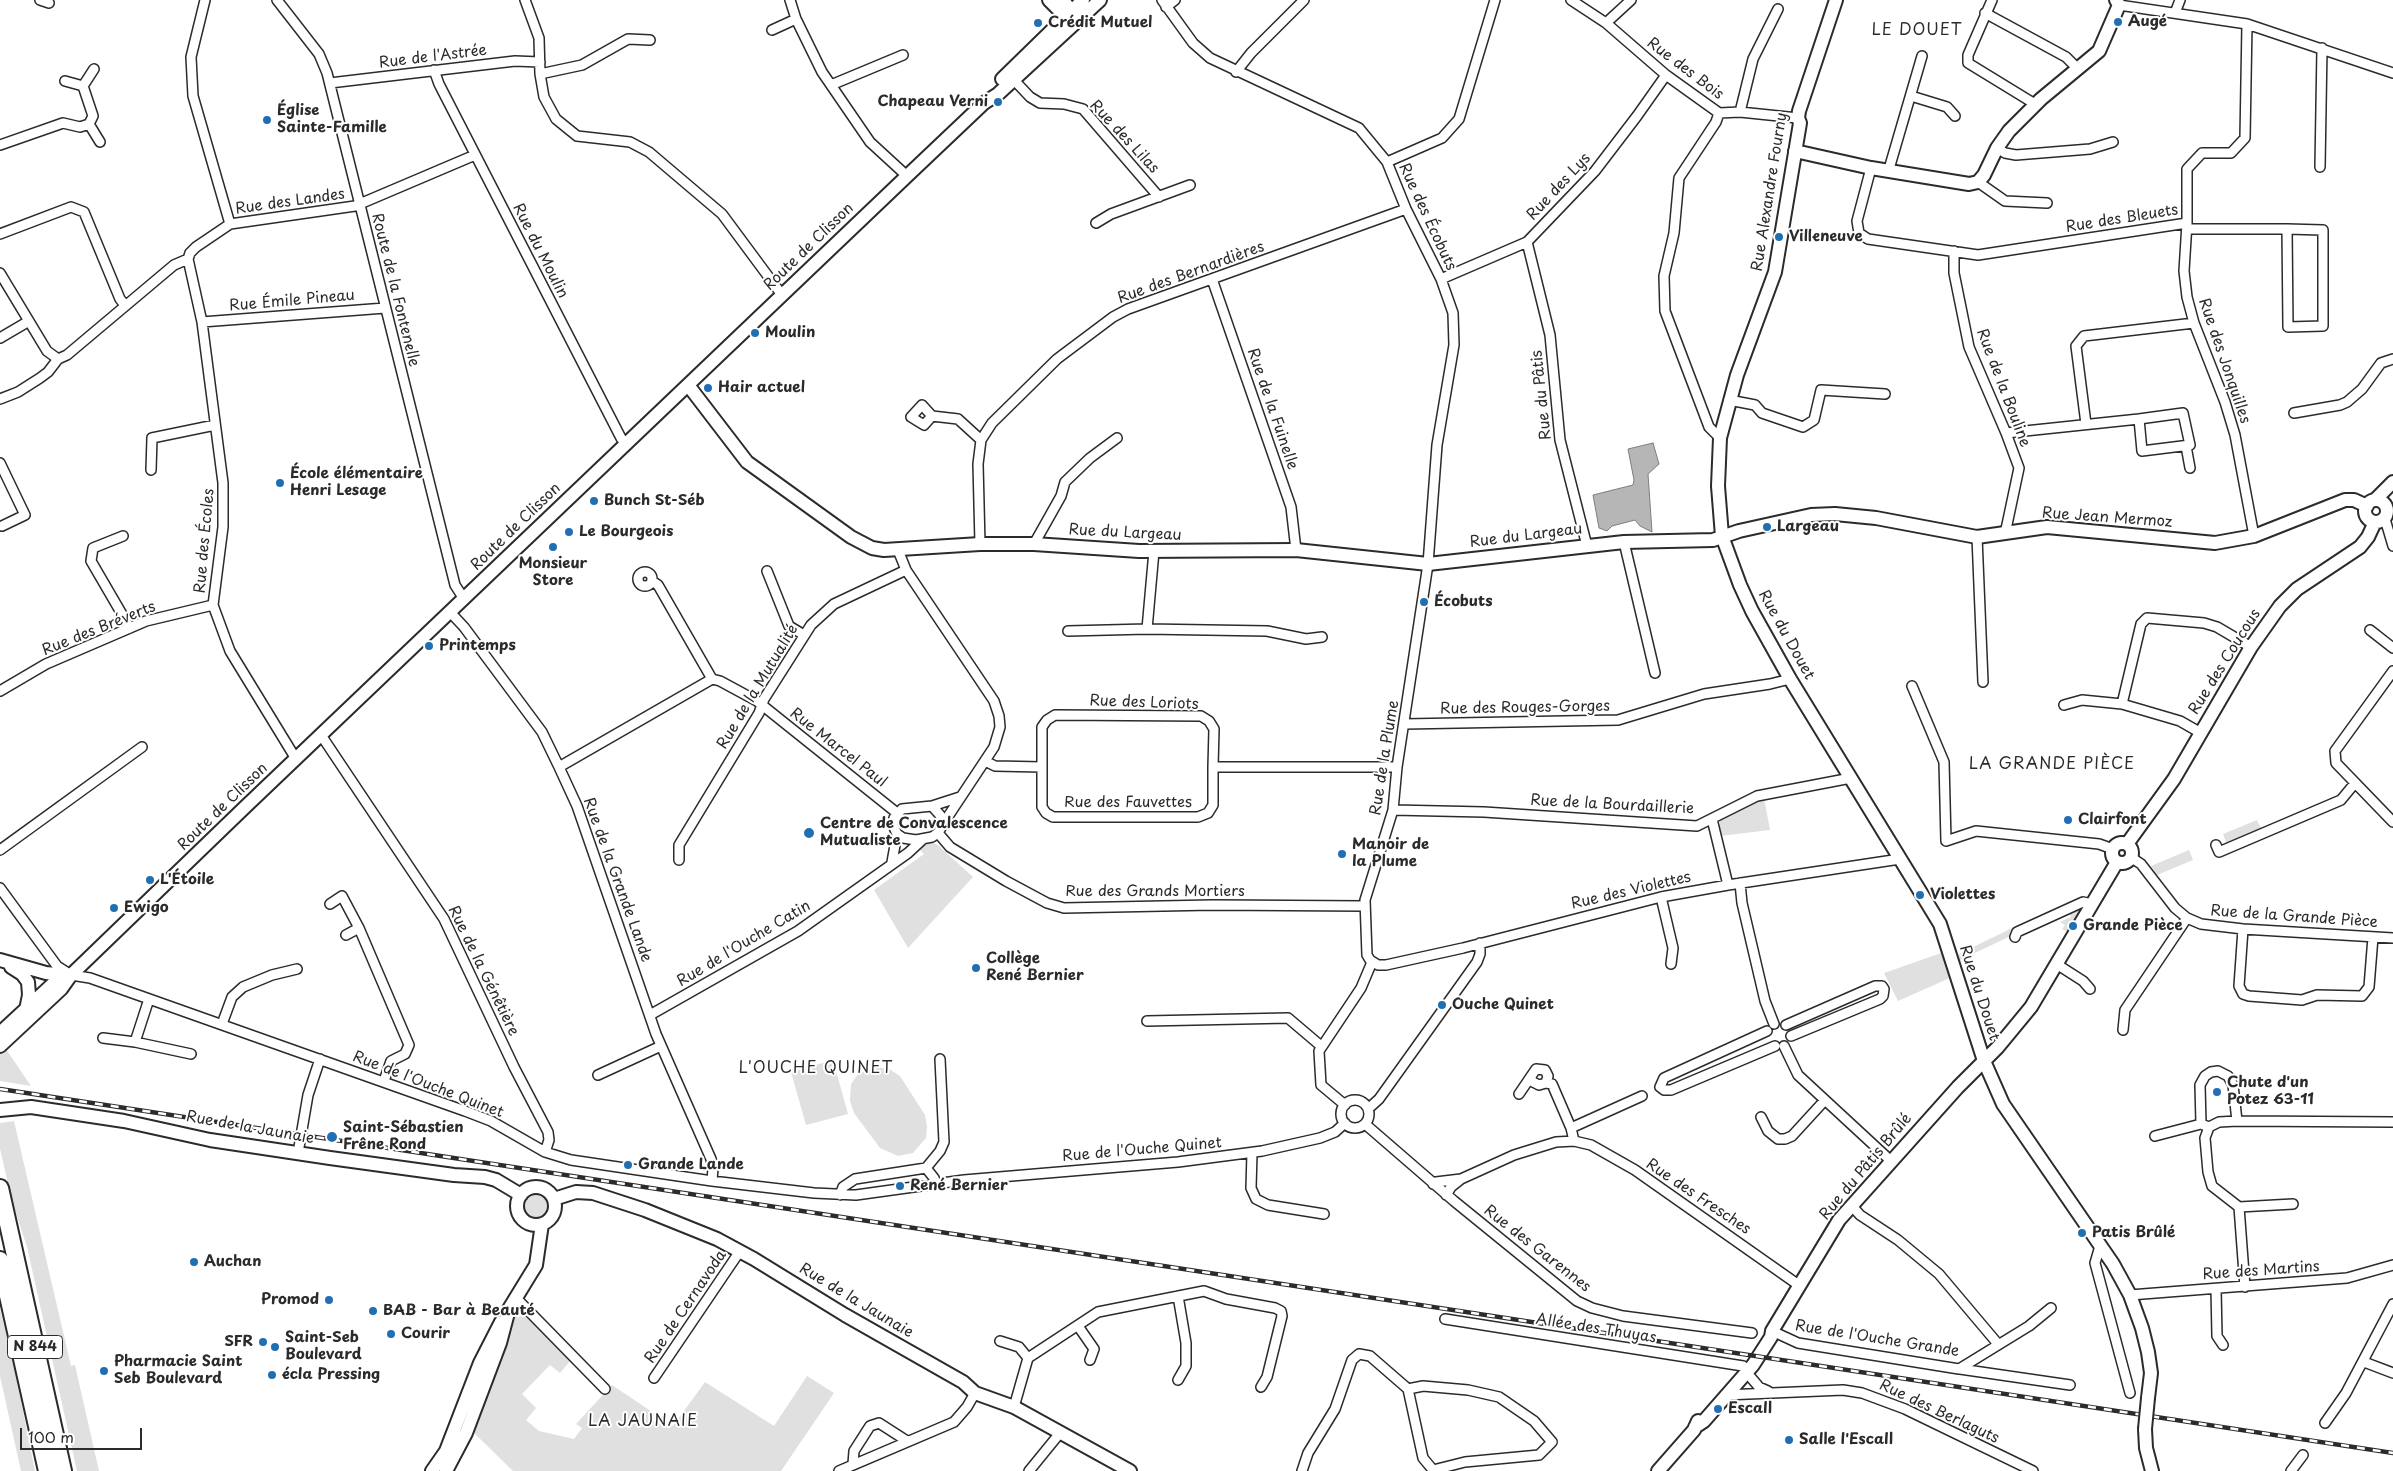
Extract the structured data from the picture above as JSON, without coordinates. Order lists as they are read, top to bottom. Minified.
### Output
{"streets":{"highway":["N 844"],"street":["Rue de l'Astrée","Rue des Bois","Rue des Lilas","Rue des Lys","Rue Alexandre Fourny","Rue des Landes","Rue des Écobuts","Rue des Bleuets","Route de Clisson","Rue du Moulin","Rue des Bernardières","Route de la Fontenelle","Rue Émile Pineau","Rue des Jonquilles","Rue de la Bouline","Rue du Pâtis","Rue de la Fuinelle","Rue Jean Mermoz","Rue du Largeau","Rue des Écoles","Rue des Bréverts","Rue du Douet","Rue des Coucous","Rue de la Mutualité","Rue des Loriots","Rue des Rouges-Gorges","Rue Marcel Paul","Rue de la Plume","Rue des Fauvettes","Rue de la Bourdaillerie","Rue de la Grande Lande","Rue des Violettes","Rue des Grands Mortiers","Rue de la Grande Pièce","Rue de l'Ouche Catin","Rue de la Génêtière","Rue de l'Ouche Quinet","Rue de la Jaunaie","Rue du Pâtis Brûlé","Rue des Fresches","Rue des Garennes","Rue des Martins","Rue de Cernavoda","Allée des Thuyas","Rue de l'Ouche Grande","Rue des Berlaguts"]},"crossings":[["Rue de l'Astrée","Rue du Moulin"],["Rue de l'Astrée","Route de la Fontenelle"],["Rue des Bois","Rue des Lys"],["Rue des Bois","Rue Alexandre Fourny"],["Rue des Lilas","Route de Clisson"],["Rue des Lys","Rue des Écobuts"],["Rue des Lys","Rue du Pâtis"],["Rue Alexandre Fourny","Rue Jean Mermoz"],["Rue Alexandre Fourny","Rue du Largeau"],["Rue Alexandre Fourny","Rue du Douet"],["Rue des Landes","Rue du Moulin"],["Rue des Landes","Route de la Fontenelle"],["Rue des Landes","Rue des Écoles"],["Rue des Écobuts","Rue des Bernardières"],["Rue des Écobuts","Rue du Largeau"],["Rue des Écobuts","Rue de la Plume"],["Rue des Bleuets","Rue des Jonquilles"],["Rue des Bleuets","Rue de la Bouline"],["Route de Clisson","Rue du Moulin"],["Route de Clisson","Route de la Fontenelle"],["Route de Clisson","Rue du Largeau"],["Route de Clisson","Rue des Écoles"],["Route de Clisson","Rue de la Grande Lande"],["Route de Clisson","Rue de la Génêtière"],["Route de Clisson","Rue de l'Ouche Quinet"],["Rue des Bernardières","Rue de la Fuinelle"],["Rue des Bernardières","Rue du Largeau"],["Route de la Fontenelle","Rue Émile Pineau"],["Rue Émile Pineau","Rue des Écoles"],["Rue des Jonquilles","Rue Jean Mermoz"],["Rue de la Bouline","Rue Jean Mermoz"],["Rue du Pâtis","Rue du Largeau"],["Rue de la Fuinelle","Rue du Largeau"],["Rue Jean Mermoz","Rue du Largeau"],["Rue Jean Mermoz","Rue du Douet"],["Rue du Largeau","Rue du Douet"],["Rue du Largeau","Rue de la Plume"],["Rue des Écoles","Rue des Bréverts"],["Rue du Douet","Rue des Rouges-Gorges"],["Rue du Douet","Rue de la Bourdaillerie"],["Rue du Douet","Rue des Violettes"],["Rue du Douet","Rue du Pâtis Brûlé"],["Rue du Douet","Rue des Martins"],["Rue des Coucous","Rue de la Grande Pièce"],["Rue de la Mutualité","Rue Marcel Paul"],["Rue des Loriots","Rue des Fauvettes"],["Rue des Rouges-Gorges","Rue de la Plume"],["Rue Marcel Paul","Rue des Grands Mortiers"],["Rue Marcel Paul","Rue de l'Ouche Catin"],["Rue de la Plume","Rue de la Bourdaillerie"],["Rue de la Plume","Rue des Violettes"],["Rue de la Plume","Rue des Grands Mortiers"],["Rue de la Grande Lande","Rue de l'Ouche Catin"],["Rue de la Grande Lande","Rue de l'Ouche Quinet"],["Rue des Grands Mortiers","Rue de l'Ouche Catin"],["Rue de la Génêtière","Rue de l'Ouche Quinet"],["Rue de l'Ouche Quinet","Rue des Garennes"],["Rue de la Jaunaie","Rue de Cernavoda"],["Rue du Pâtis Brûlé","Rue des Fresches"],["Rue du Pâtis Brûlé","Allée des Thuyas"],["Rue du Pâtis Brûlé","Rue de l'Ouche Grande"],["Rue du Pâtis Brûlé","Rue des Berlaguts"],["Rue des Fresches","Rue des Garennes"]],"districts":["LE DOUET","LA GRANDE PIÈCE","L'OUCHE QUINET","LA JAUNAIE"],"places":["Augé","Crédit Mutuel","Chapeau Verni","Église Sainte-Famille","Villeneuve","Moulin","Hair actuel","École élémentaire Henri Lesage","Bunch St-Séb","Largeau","Le Bourgeois","Monsieur Store","Écobuts","Printemps","Clairfont","Centre de Convalescence Mutualiste","Manoir de la Plume","L'Étoile","Violettes","Ewigo","Grande Pièce","Collège René Bernier","Ouche Quinet","Chute d'un Potez 63-11","Saint-Sébastien Frêne Rond","Grande Lande","René Bernier","Patis Brûlé","Auchan","Promod","BAB - Bar à Beauté","Courir","SFR","Saint-Seb Boulevard","Pharmacie Saint Seb Boulevard","écla Pressing","Escall","Salle l'Escall"],"scale_bar":"100 m"}
